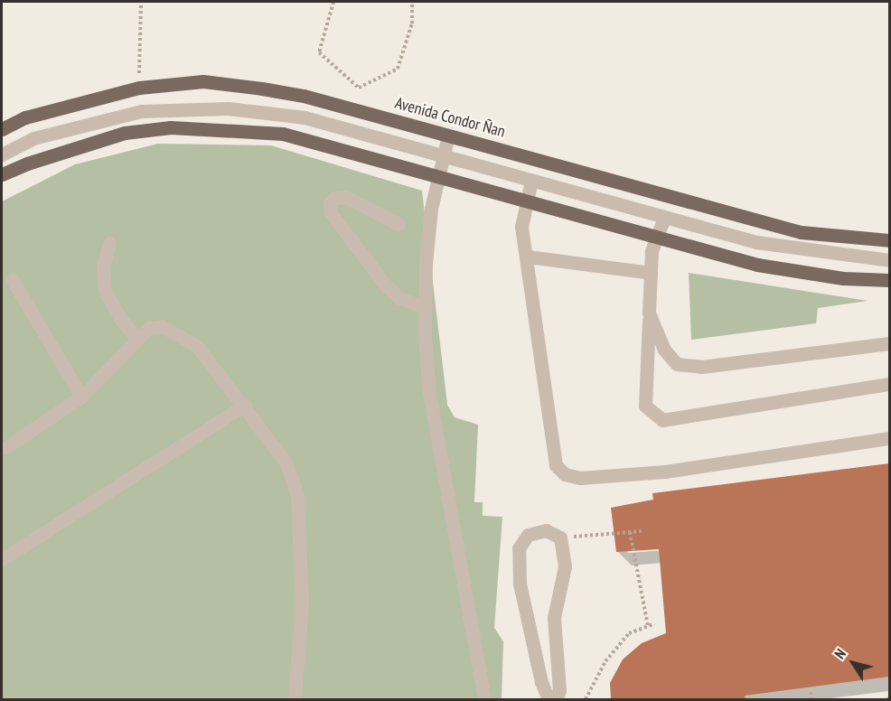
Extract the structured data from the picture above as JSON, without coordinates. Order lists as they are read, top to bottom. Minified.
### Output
{"streets":{"main road":["Avenida Condor Ñan"]},"north":"top left"}
